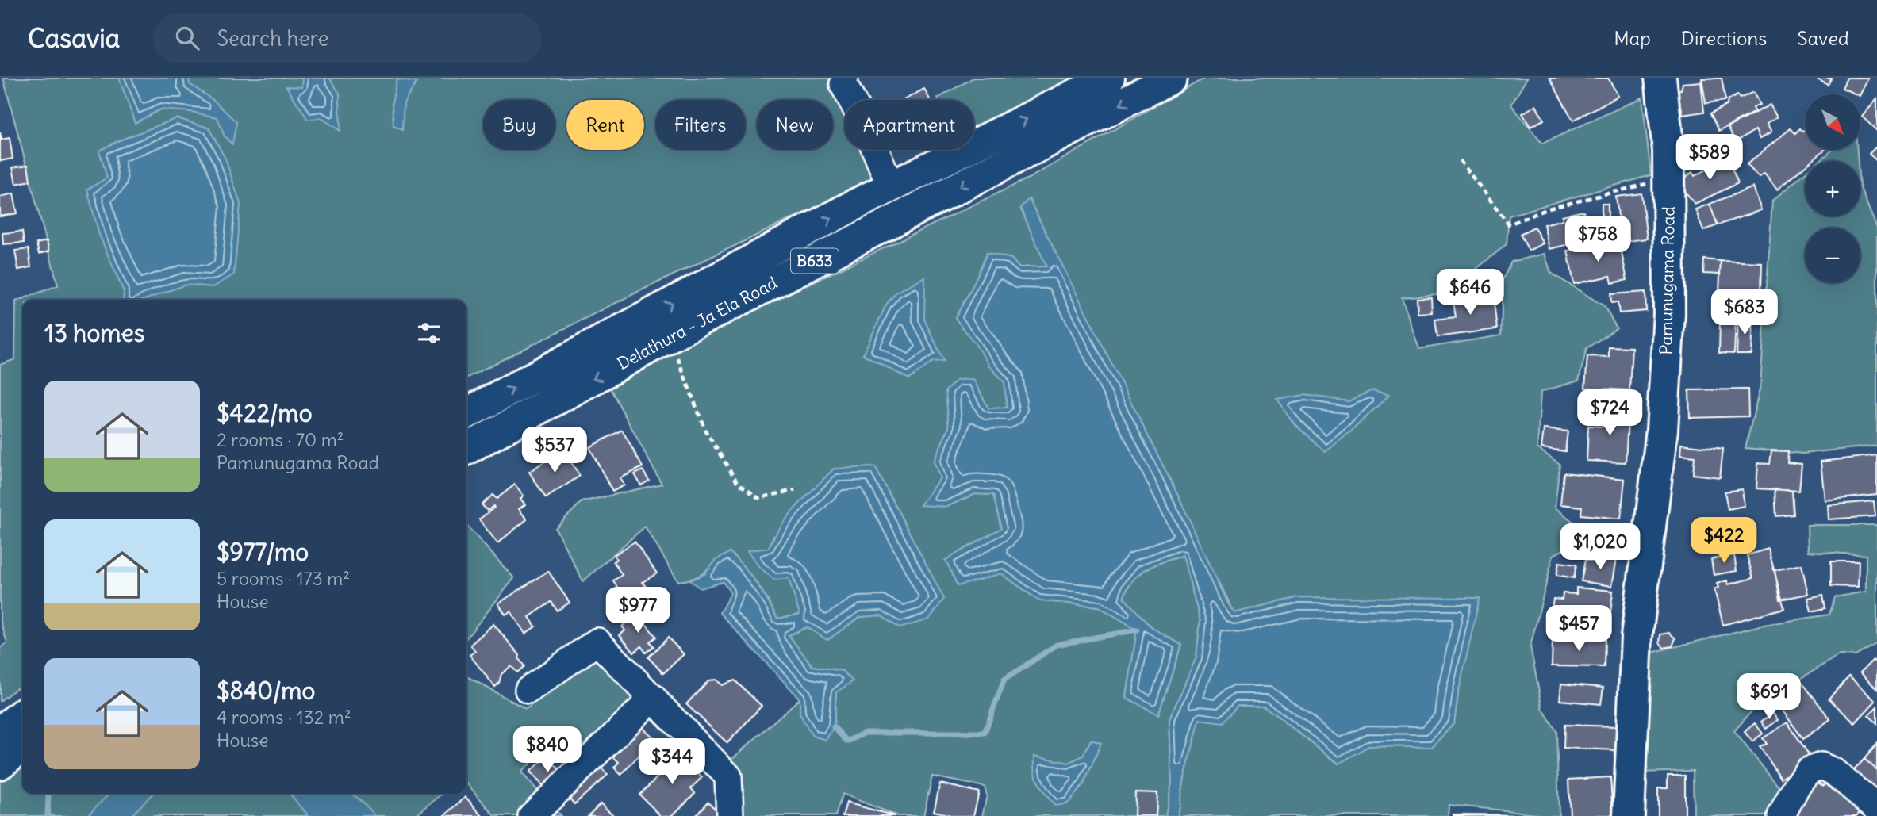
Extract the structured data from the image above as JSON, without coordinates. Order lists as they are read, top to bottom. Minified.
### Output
{"streets":{"main road":["B633","Pamunugama Road","Delathura - Ja Ela Road"]},"north":"bottom right","page":{"header":"Casavia","search":"Search here","nav":["Map","Directions","Saved"],"map_buttons":["+","−"],"chip":["Buy","Rent","Filters","New","Apartment"],"price":["$589","$758","$646","$683","$724","$537","$422","$1,020","$977","$457","$691","$840","$344"],"heading":"13 homes","list":[{"name":"$422/mo","note":"2 rooms · 70 m² · Pamunugama Road"},{"name":"$977/mo","note":"5 rooms · 173 m² · House"},{"name":"$840/mo","note":"4 rooms · 132 m² · House"}]}}
